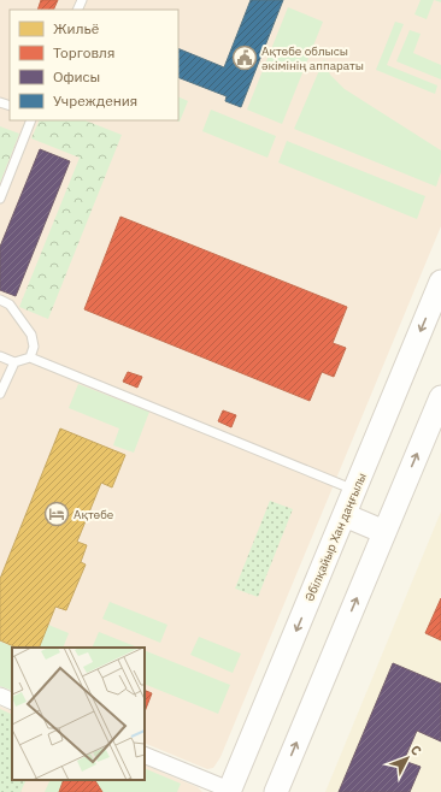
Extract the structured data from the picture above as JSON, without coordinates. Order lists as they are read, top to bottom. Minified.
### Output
{"streets":{"main road":["Әбілқайыр Хан даңғылы"]},"places":{"public building":["Ақтөбе облысы әкімінің аппараты"],"hotel":["Ақтөбе"]},"legend":["Жильё","Торговля","Офисы","Учреждения"],"north":"top right"}
